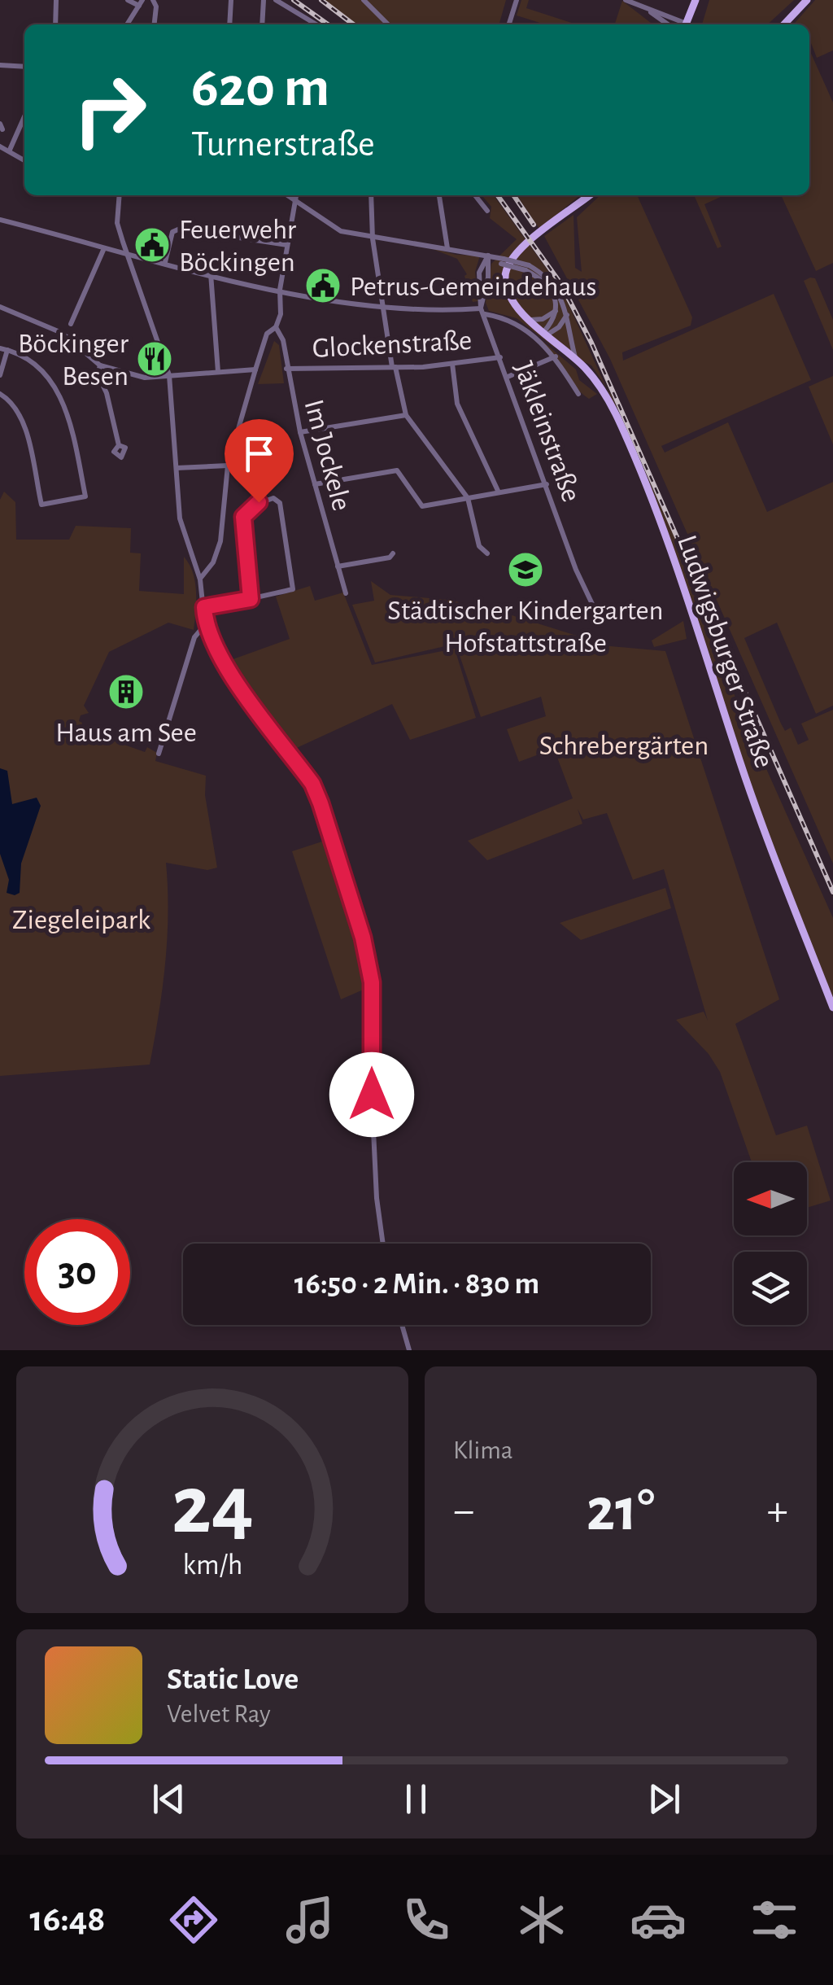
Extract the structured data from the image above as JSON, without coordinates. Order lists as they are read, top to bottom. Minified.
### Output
{"streets":{"main road":["Ludwigsburger Straße"],"street":["Glockenstraße","Jäkleinstraße","Im Jockele"]},"crossings":[["Glockenstraße","Jäkleinstraße"],["Glockenstraße","Im Jockele"]],"parks":["Schrebergärten","Ziegeleipark"],"places":{"public building":["Feuerwehr Böckingen","Petrus-Gemeindehaus"],"restaurant":["Böckinger Besen"],"school or university":["Städtischer Kindergarten Hofstattstraße"],"building":["Haus am See"]},"north":"left","page":{"turn":["620 m","Turnerstraße"],"limit":"30","trip":"16:50 · 2 Min. · 830 m","tile":"Klima","heat":["−","21°","+"],"song":["Static Love","Velvet Ray"],"tabs":"16:48","gauge":["24","km/h"]}}
